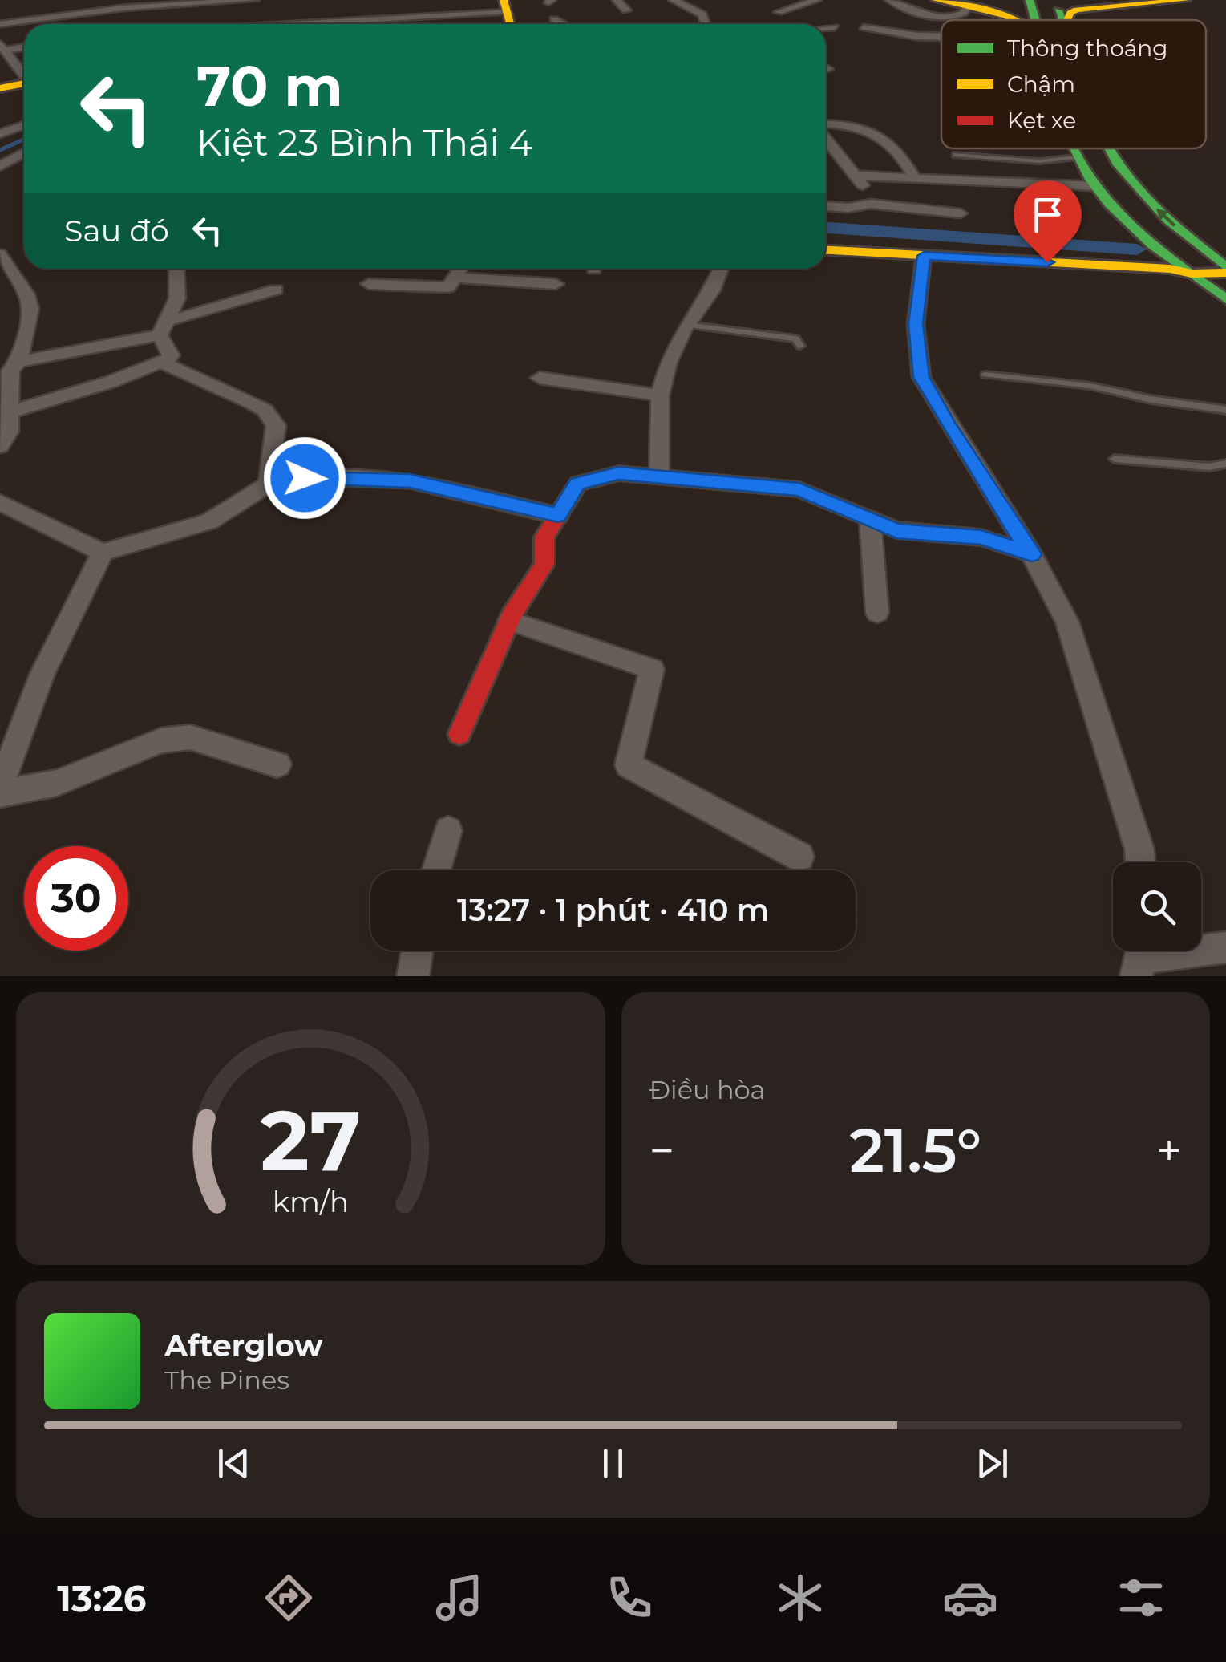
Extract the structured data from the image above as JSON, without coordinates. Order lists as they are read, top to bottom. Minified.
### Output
{"legend":["Thông thoáng","Chậm","Kẹt xe"],"page":{"turn":["70 m","Kiệt 23 Bình Thái 4"],"then":"Sau đó","limit":"30","trip":"13:27 · 1 phút · 410 m","tile":"Điều hòa","heat":["−","21.5°","+"],"song":["Afterglow","The Pines"],"tabs":"13:26","gauge":["27","km/h"]}}
